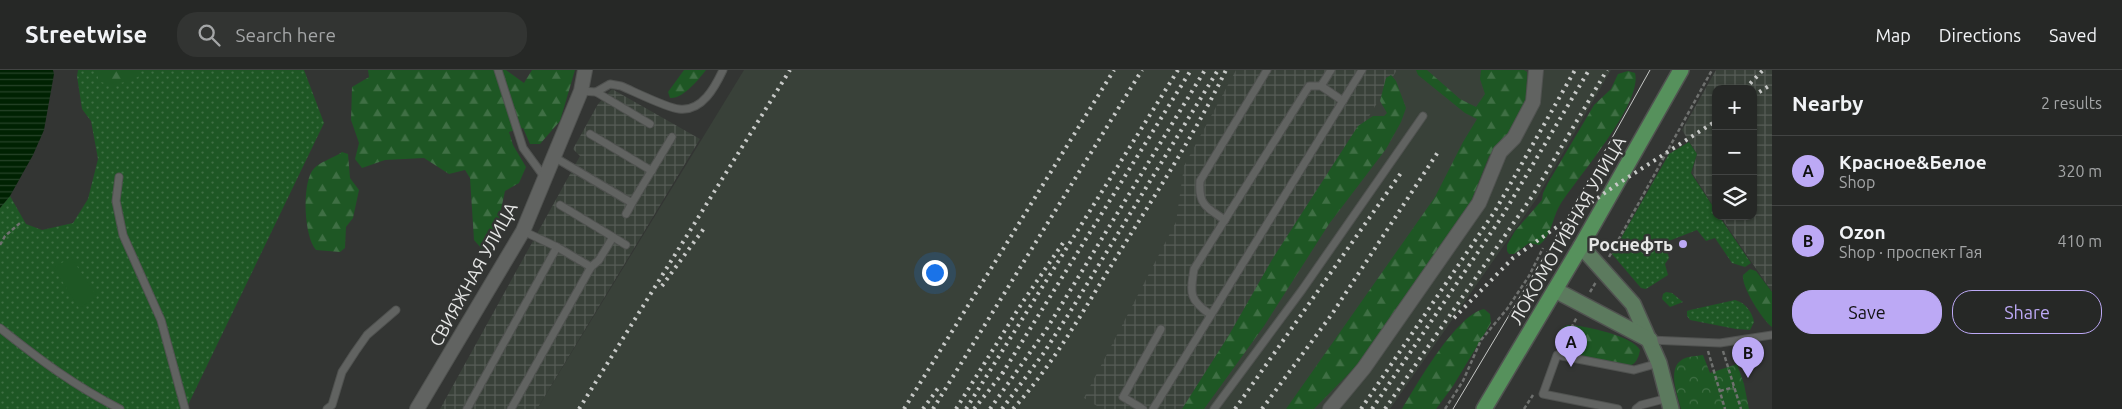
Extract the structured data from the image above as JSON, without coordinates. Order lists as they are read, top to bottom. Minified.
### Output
{"streets":{"main road":["ЛОКОМОТИВНАЯ УЛИЦА"],"street":["СВИЯЖНАЯ УЛИЦА"]},"places":["Роснефть"],"page":{"header":"Streetwise","search":"Search here","nav":["Map","Directions","Saved"],"heading":["Nearby","2 results"],"map_buttons":["+","−"],"list":[{"mark":"A","name":"Красное&Белое","note":"Shop","value":"320 m"},{"mark":"B","name":"Ozon","note":"Shop · проспект Гая","value":"410 m"}],"buttons":["Save","Share"],"pins":["A","B"]}}
